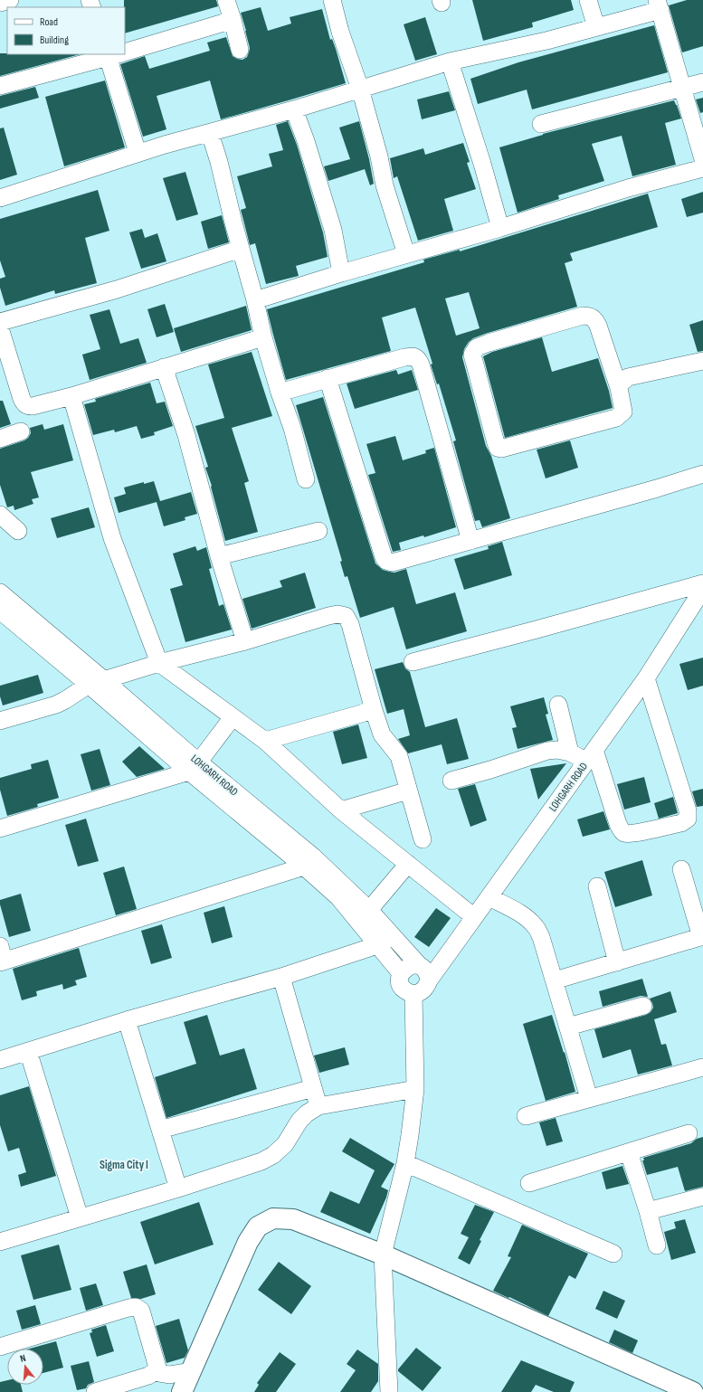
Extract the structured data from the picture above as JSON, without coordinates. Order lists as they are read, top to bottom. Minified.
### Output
{"streets":{"street":["LOHGARH ROAD"]},"districts":["Sigma City I"],"legend":["Road","Building"],"north":"top"}
